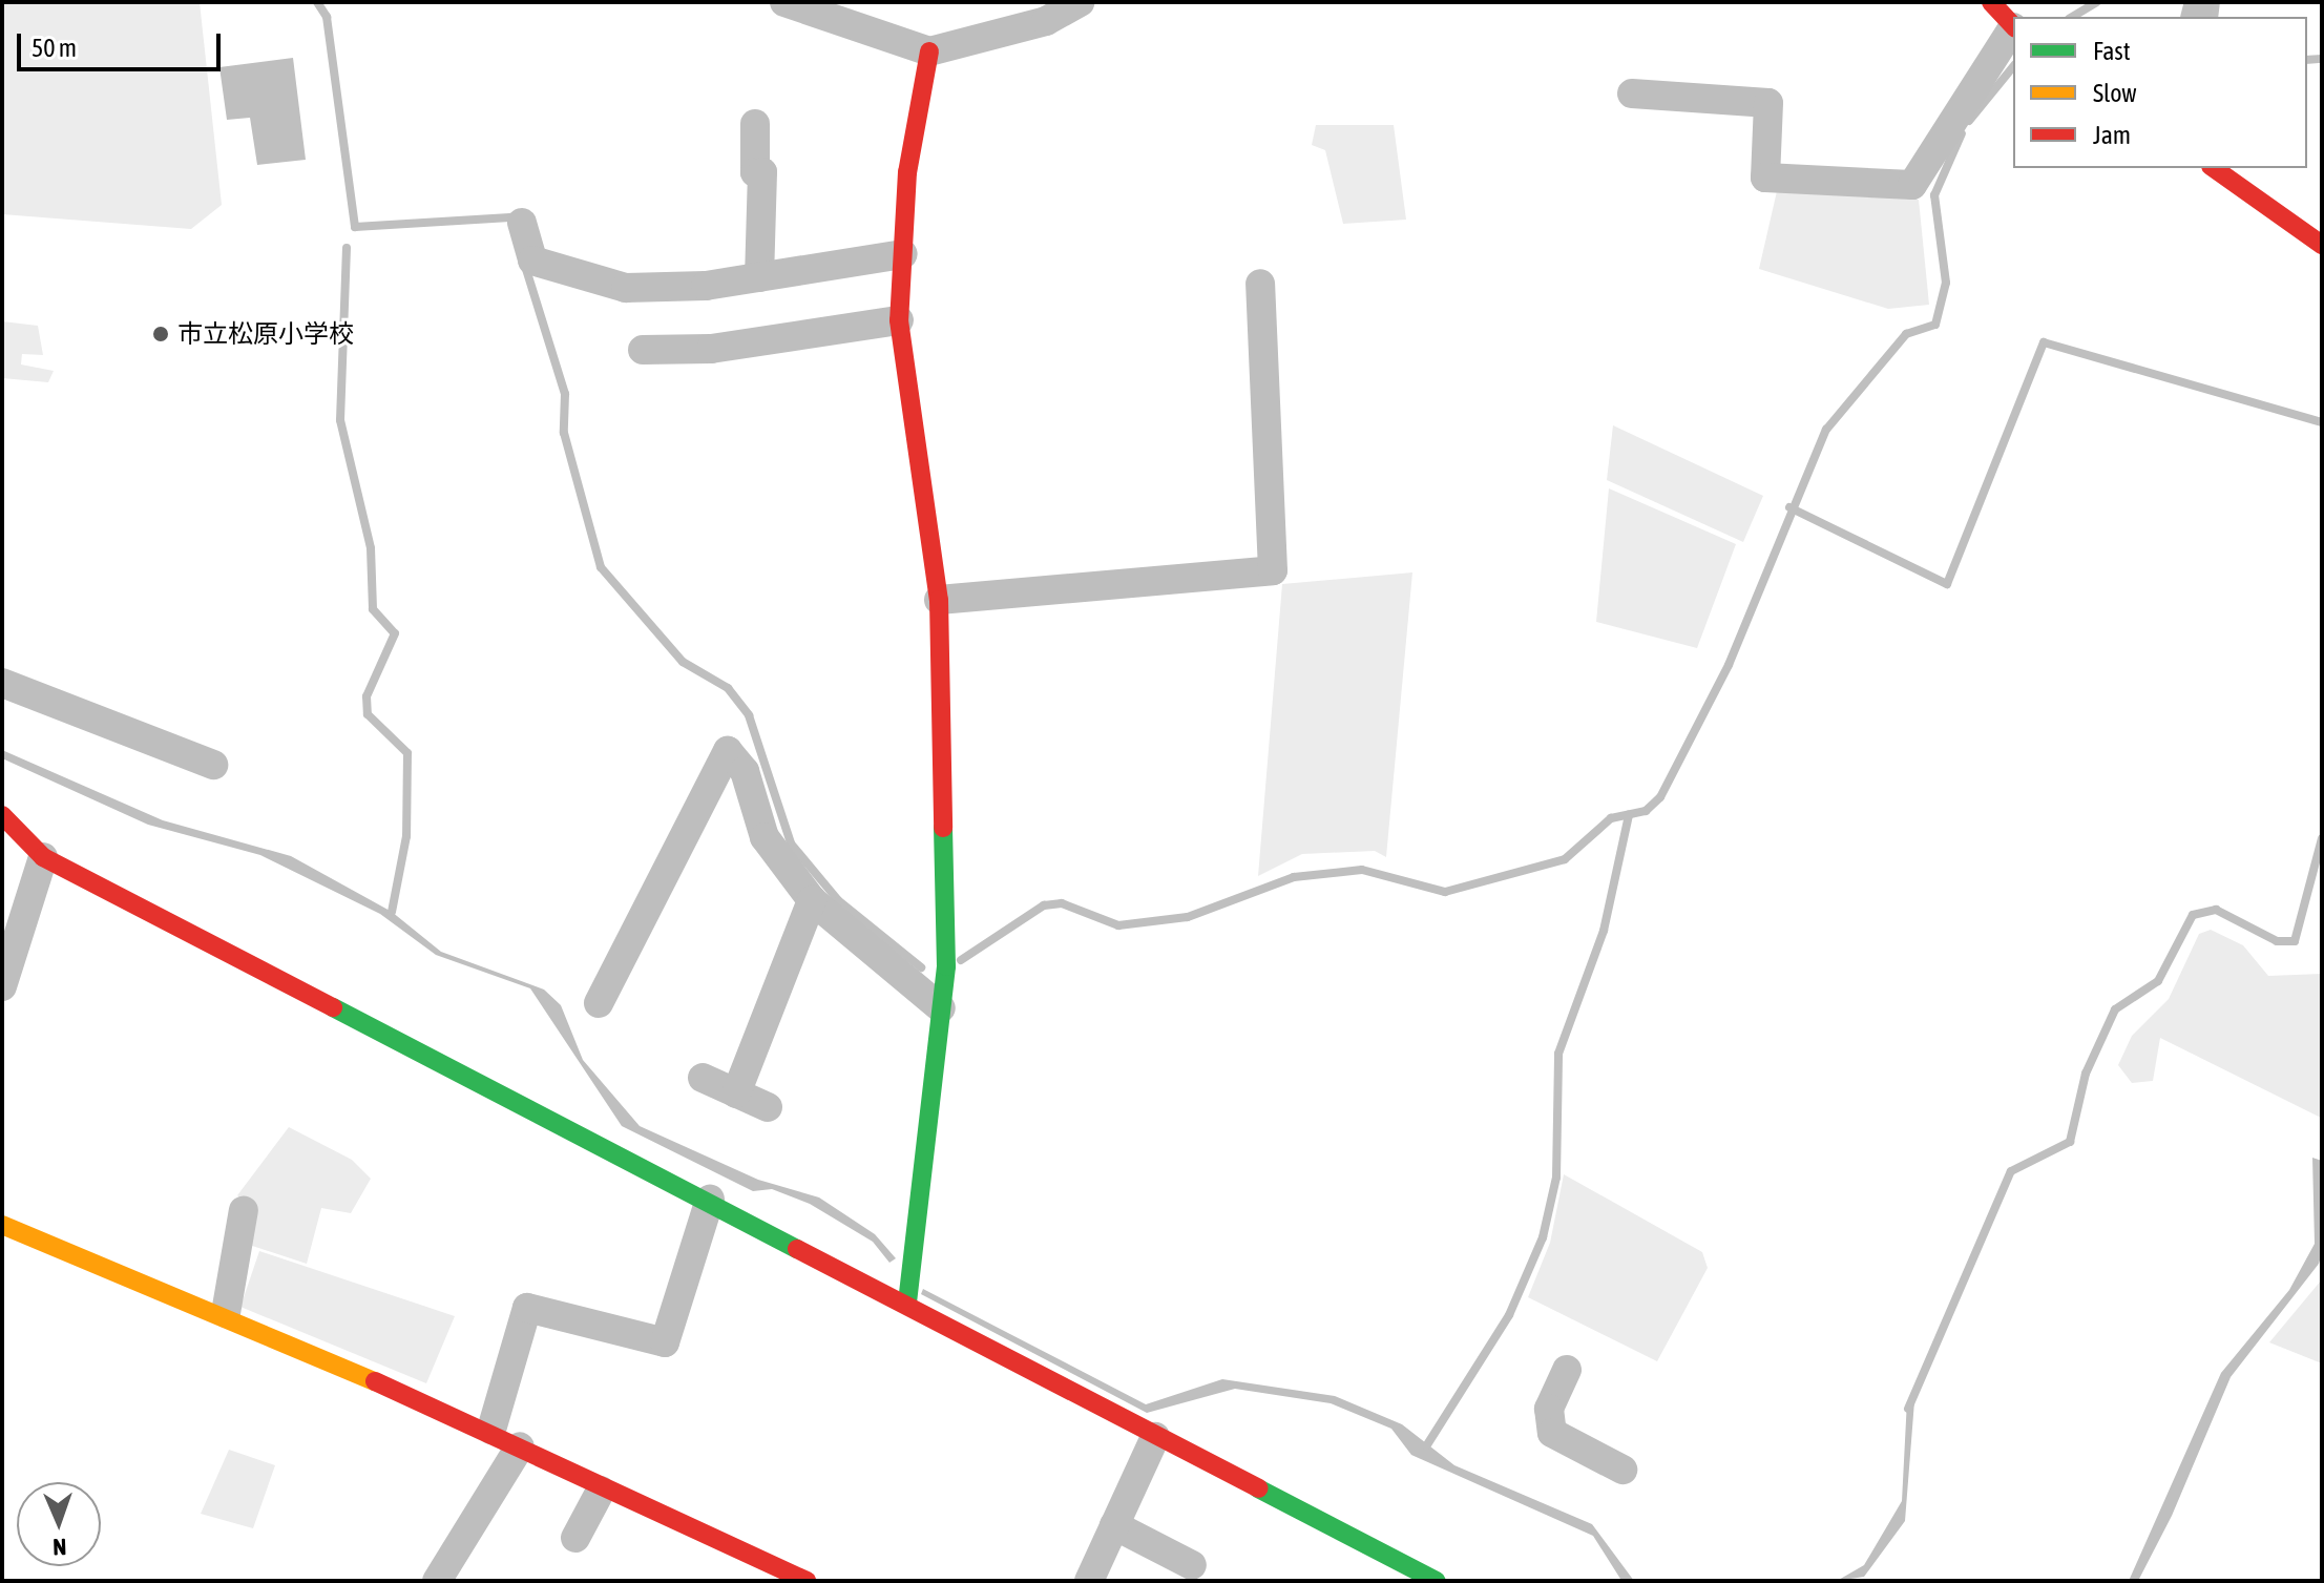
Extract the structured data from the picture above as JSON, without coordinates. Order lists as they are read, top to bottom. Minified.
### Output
{"places":["市立松原小学校"],"legend":["Fast","Slow","Jam"],"scale_bar":"50 m","north":"bottom"}
